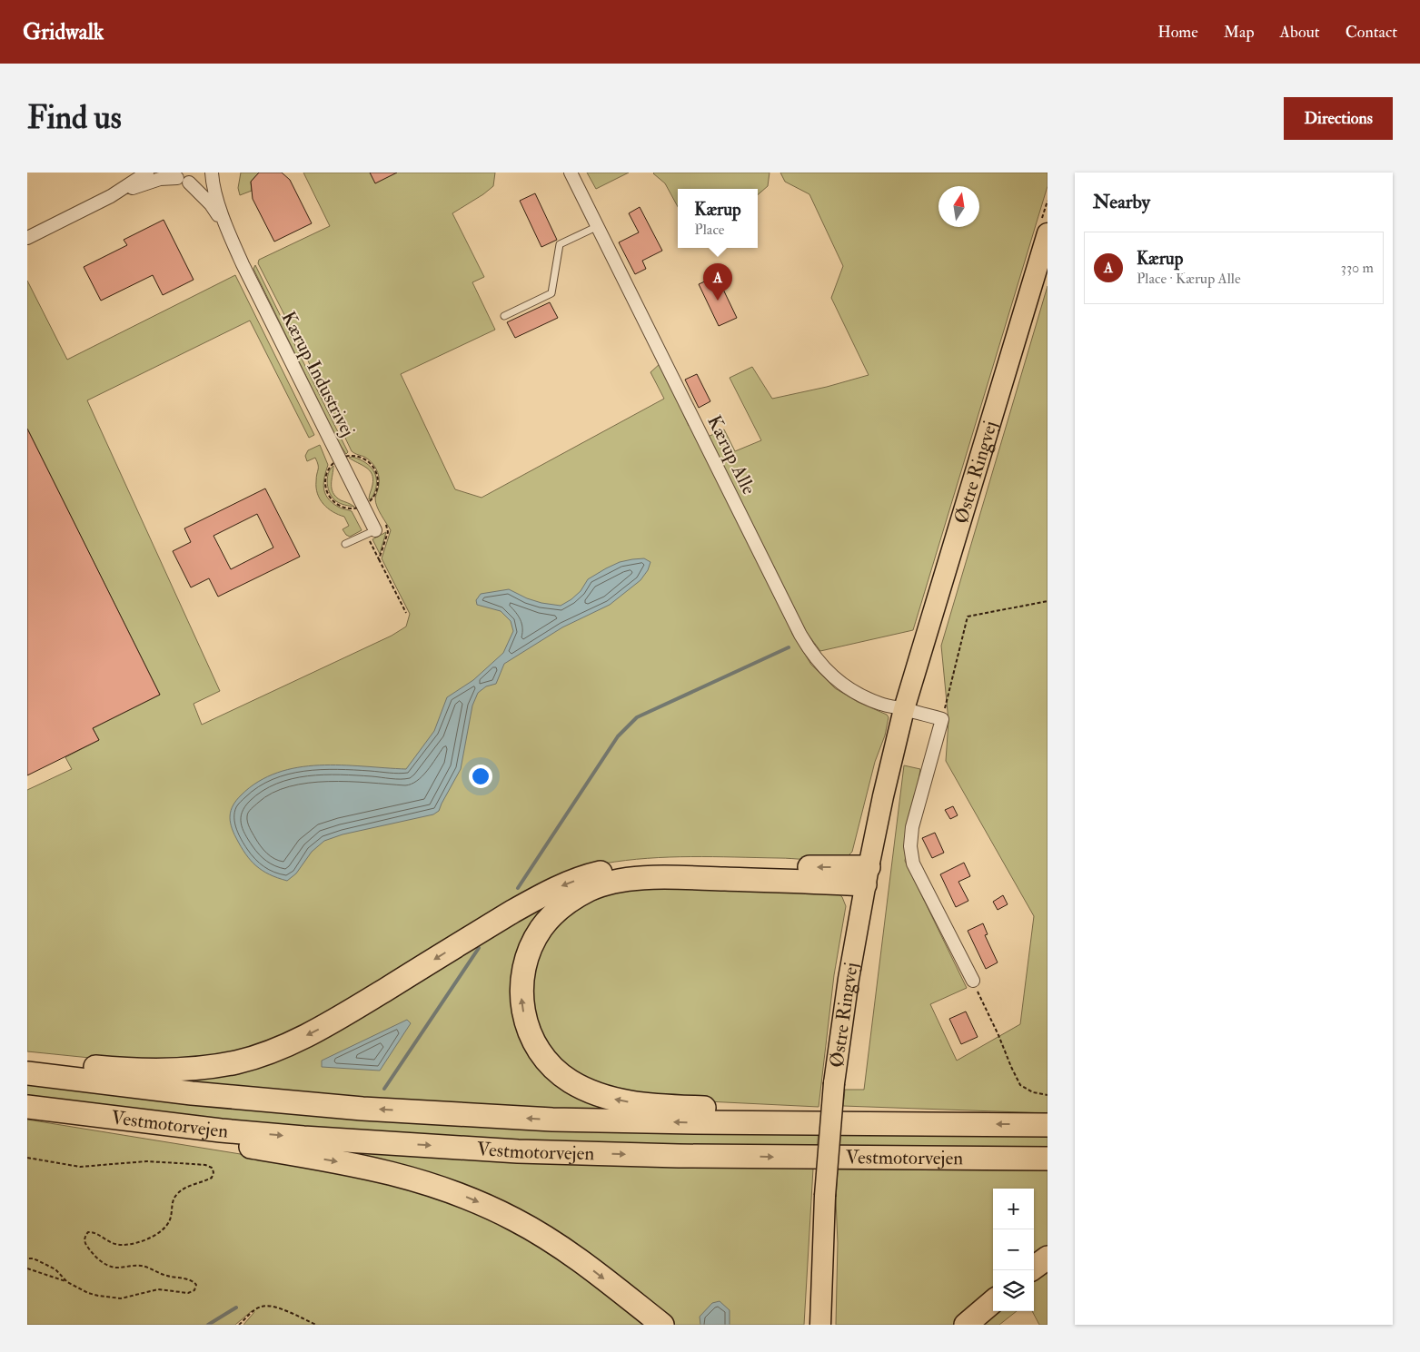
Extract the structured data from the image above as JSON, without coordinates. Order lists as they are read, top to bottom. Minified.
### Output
{"streets":{"highway":["Vestmotorvejen"],"main road":["Østre Ringvej"],"street":["Kærup Industrivej","Kærup Alle"]},"crossings":[["Kærup Alle","Østre Ringvej"]],"north":"top","page":{"header":"Gridwalk","nav":["Home","Map","About","Contact"],"buttons":"Directions","title":"Find us","heading":"Nearby","popup":["Kærup","Place"],"list":[{"mark":"A","name":"Kærup","note":"Place · Kærup Alle","value":"330 m"}],"pins":"A","map_buttons":["+","−"]}}
